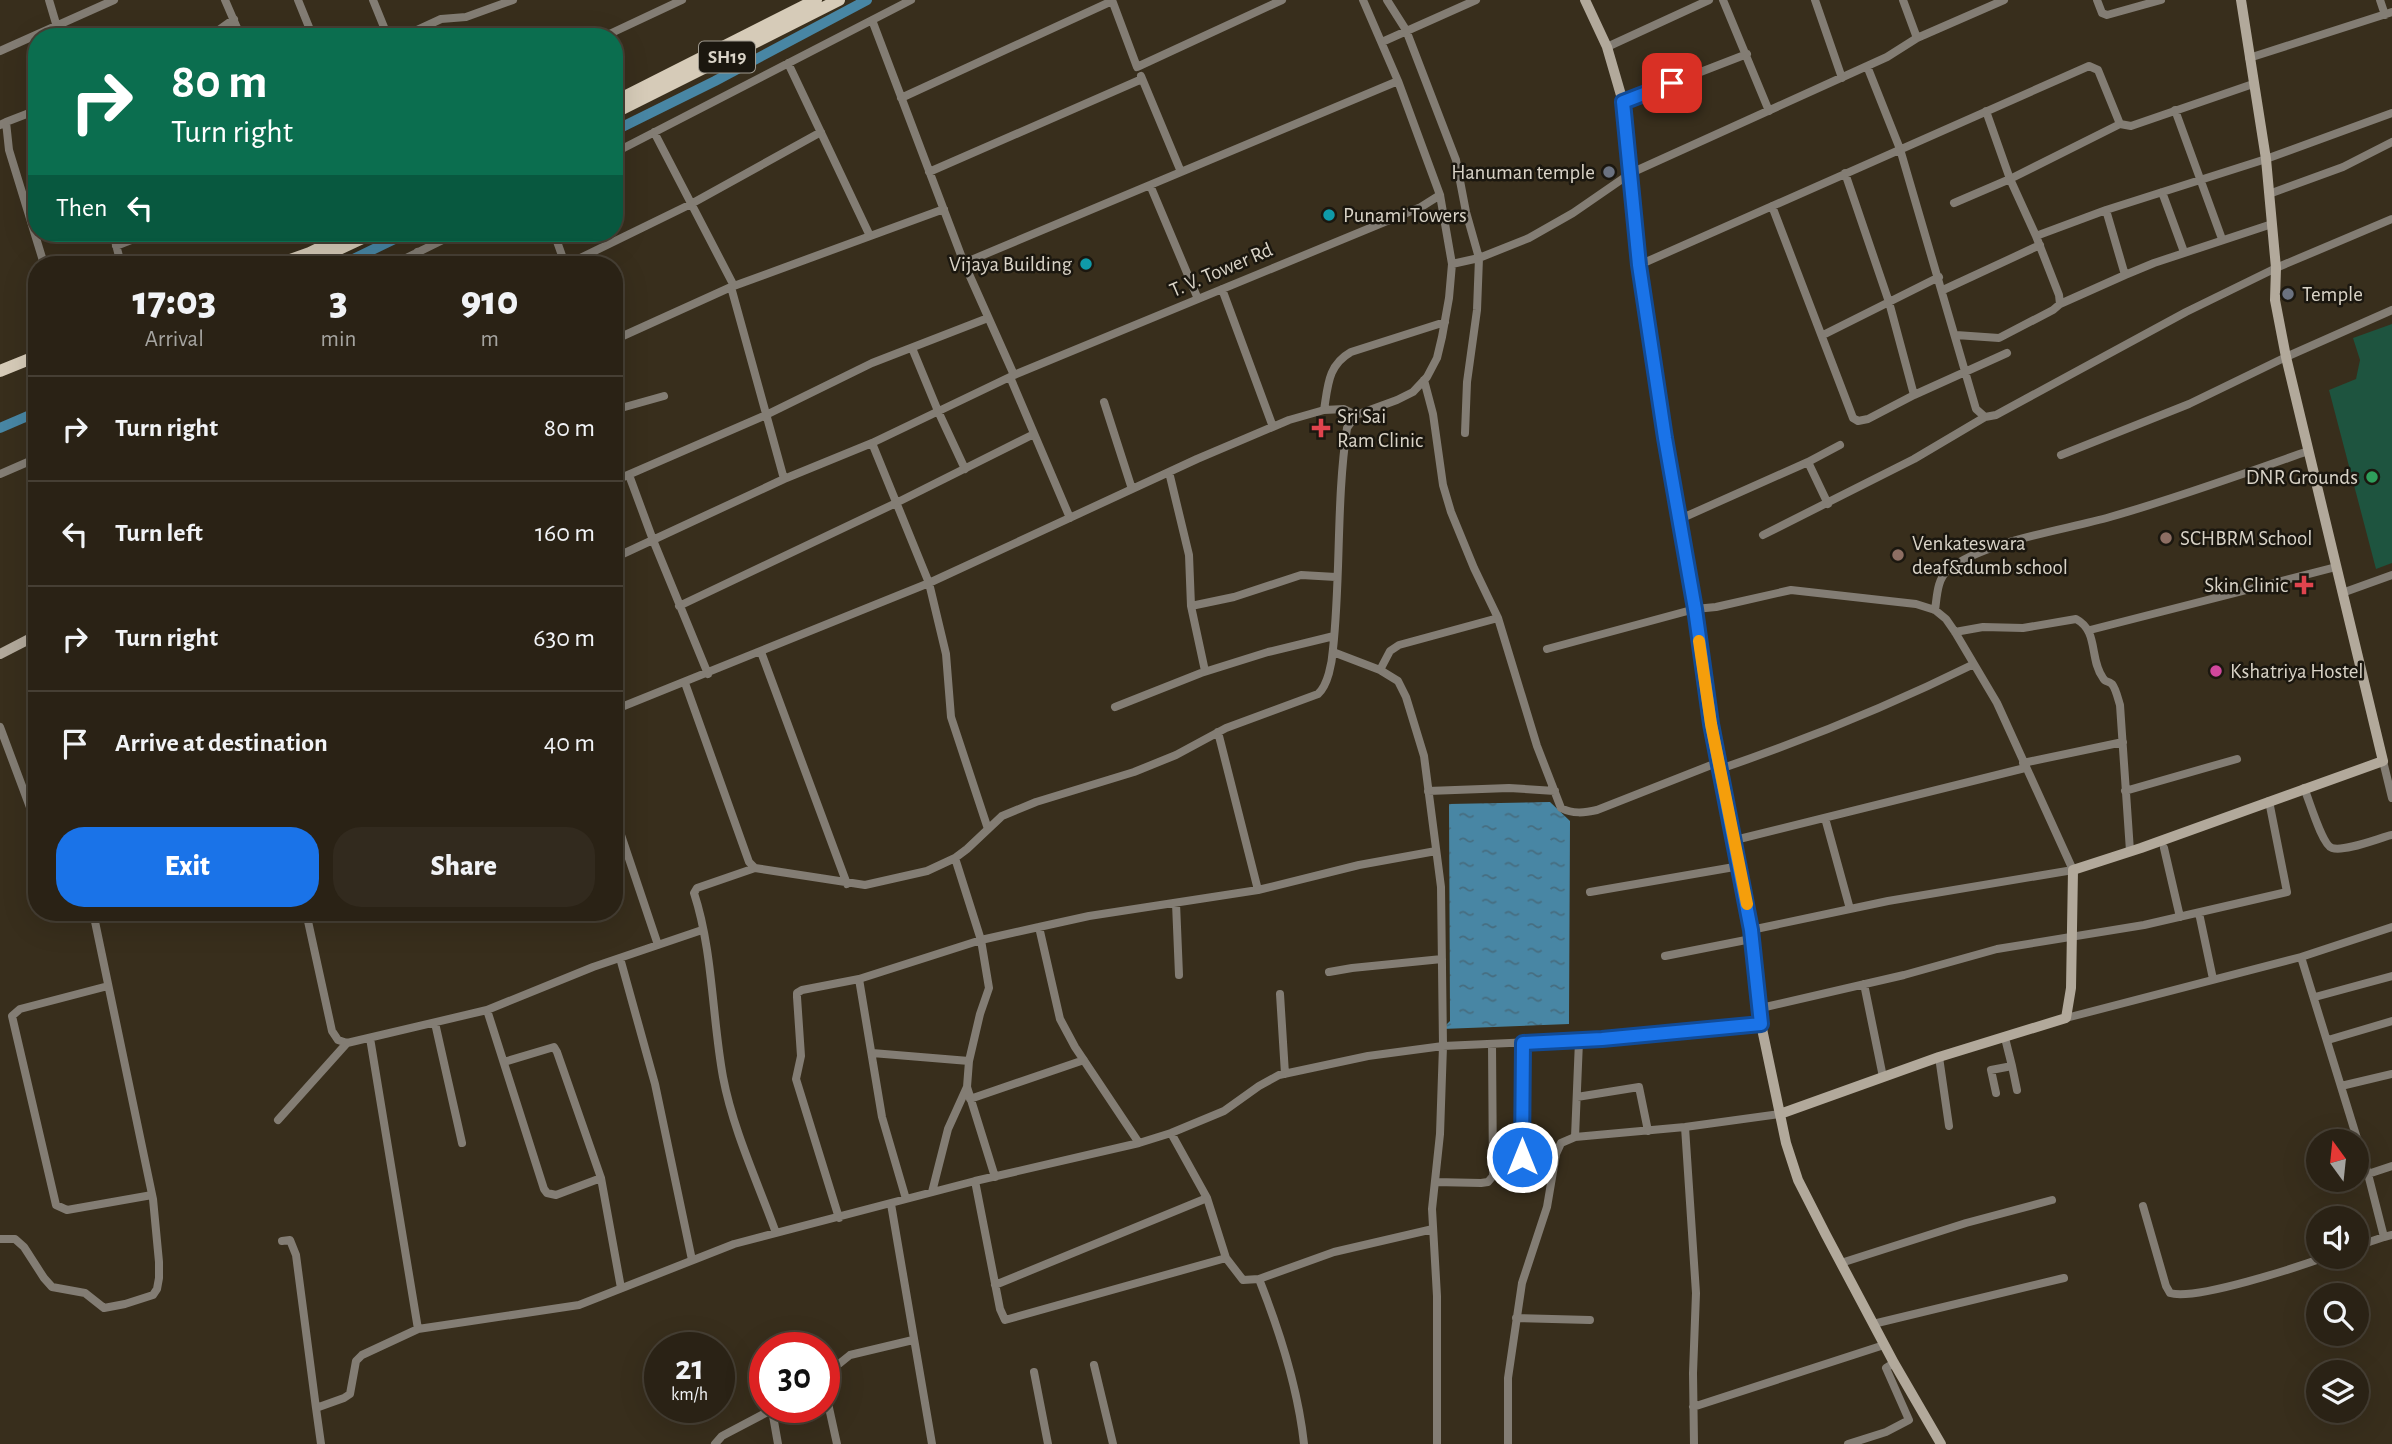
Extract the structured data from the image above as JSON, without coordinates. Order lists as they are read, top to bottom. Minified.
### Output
{"streets":{"main road":["SH19"],"street":["T. V. Tower Rd"]},"places":{"other":["Hanuman temple","Punami Towers","Vijaya Building","Temple","DNR Grounds","SCHBRM School","Venkateswara deaf&dumb school","Kshatriya Hostel"],"health":["Sri Sai Ram Clinic","Skin Clinic"]},"north":"top","page":{"turn":["80 m","Turn right"],"then":"Then","eta":["17:03","Arrival","3","min","910","m"],"list":[{"name":"Turn right","value":"80 m"},{"name":"Turn left","value":"160 m"},{"name":"Turn right","value":"630 m"},{"name":"Arrive at destination","value":"40 m"}],"buttons":["Exit","Share"],"speed":"21 km/h","limit":"30"}}
